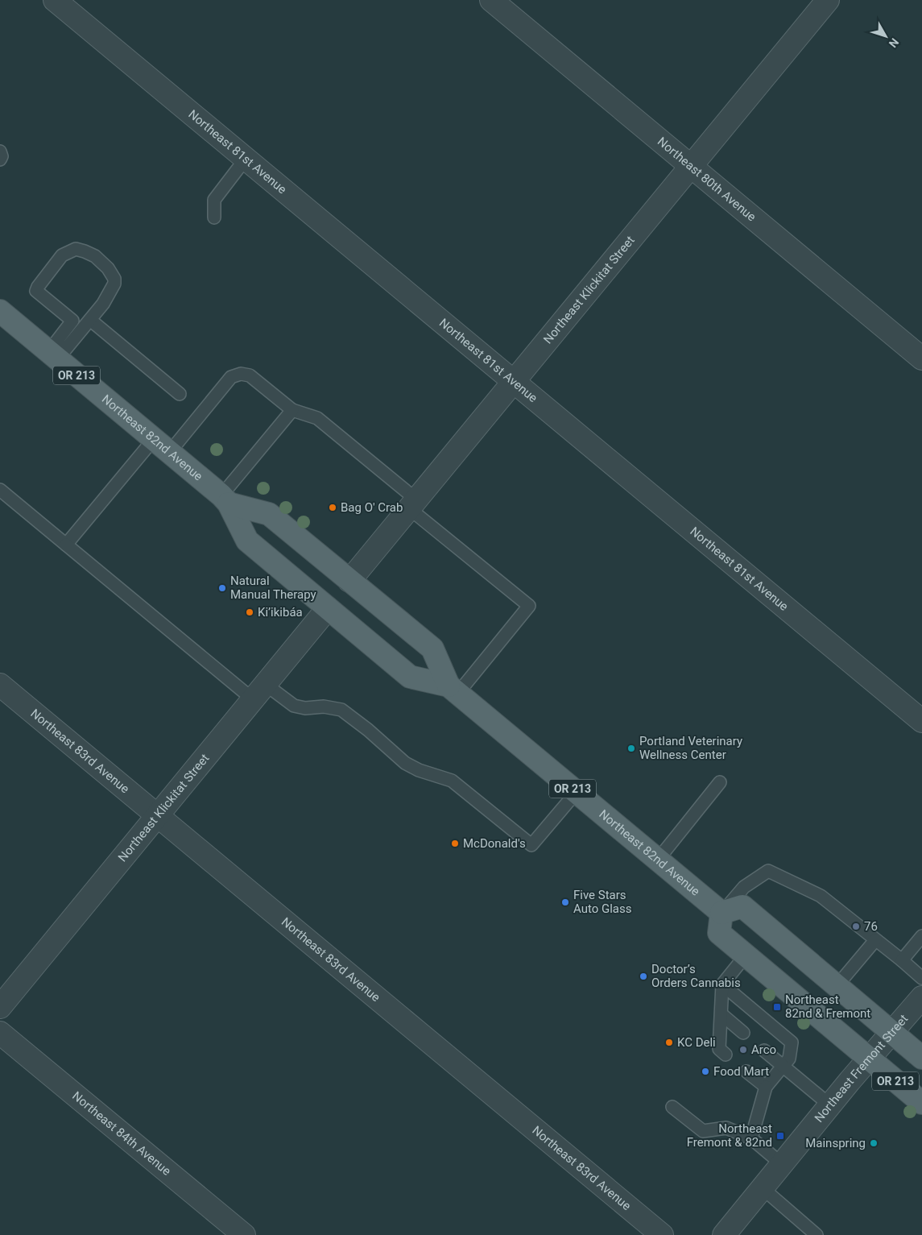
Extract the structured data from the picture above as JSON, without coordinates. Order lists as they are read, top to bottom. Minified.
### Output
{"streets":{"main road":["OR 213","Northeast 82nd Avenue"],"street":["Northeast 81st Avenue","Northeast 80th Avenue","Northeast Klickitat Street","Northeast 83rd Avenue","Northeast Fremont Street","Northeast 84th Avenue"]},"crossings":[["Northeast 81st Avenue","Northeast Klickitat Street"],["Northeast 80th Avenue","Northeast Klickitat Street"],["Northeast Klickitat Street","Northeast 82nd Avenue"],["Northeast Klickitat Street","Northeast 83rd Avenue"],["OR 213","Northeast 82nd Avenue"],["OR 213","Northeast Fremont Street"]],"places":{"other":["Bag O' Crab","Natural Manual Therapy","Ki’ikibáa","Portland Veterinary Wellness Center","McDonald's","Five Stars Auto Glass","76","Doctor’s Orders Cannabis","KC Deli","Arco","Food Mart","Mainspring"],"transit":["Northeast 82nd & Fremont","Northeast Fremont & 82nd"]},"north":"bottom right"}
